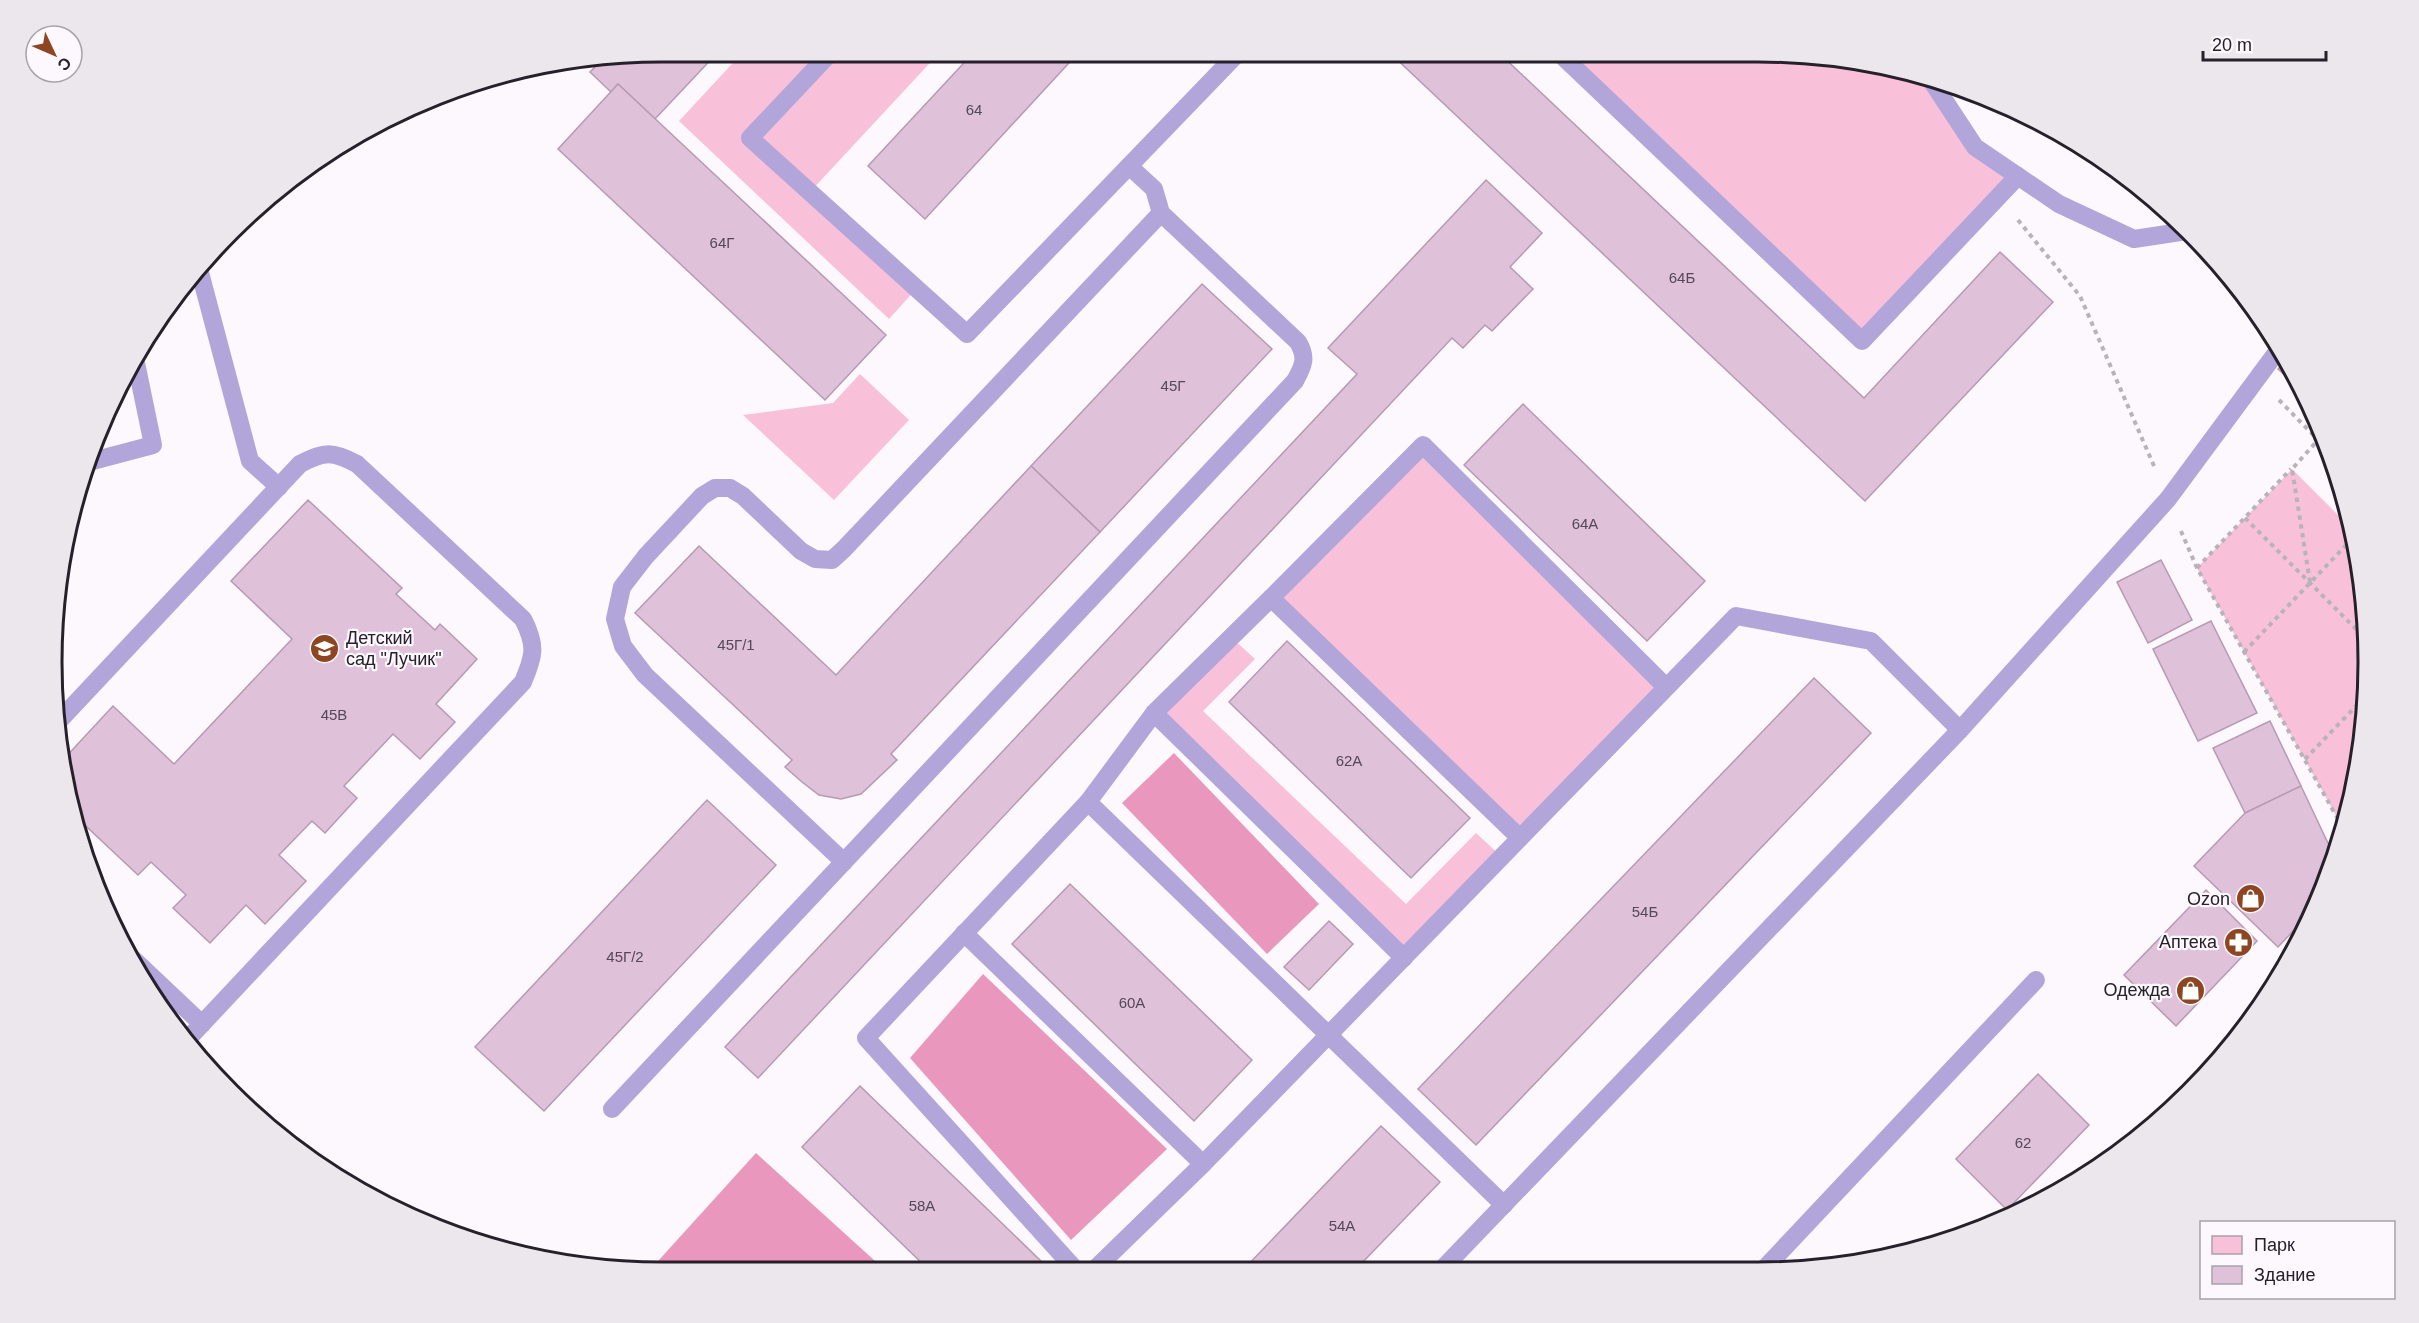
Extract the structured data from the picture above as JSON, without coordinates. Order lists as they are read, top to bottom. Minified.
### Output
{"places":{"school or university":["Детский сад \"Лучик\""],"shop":["Ozon","Одежда"],"pharmacy":["Аптека"]},"house_numbers":["64","64Г","64Б","45Г","64А","45Г/1","45В","62А","54Б","45Г/2","60А","62","58А","54А"],"legend":["Парк","Здание"],"scale_bar":"20 m","north":"bottom right"}
